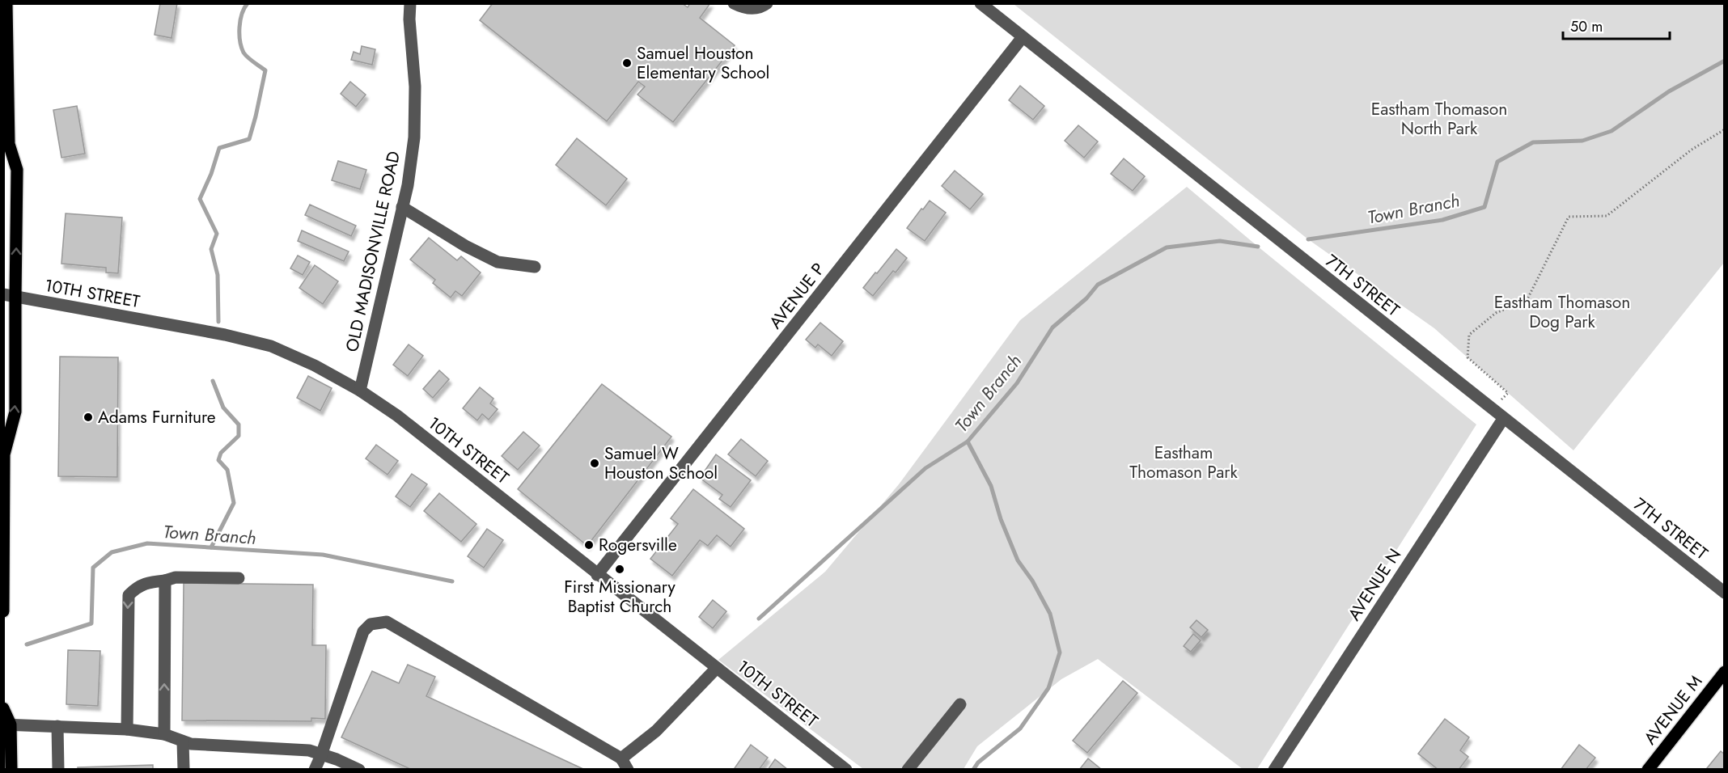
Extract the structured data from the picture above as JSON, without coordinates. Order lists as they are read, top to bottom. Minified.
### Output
{"streets":{"main road":["AVENUE M"],"street":["OLD MADISONVILLE ROAD","7TH STREET","10TH STREET","AVENUE P","AVENUE N"]},"crossings":[["OLD MADISONVILLE ROAD","10TH STREET"],["7TH STREET","AVENUE P"],["7TH STREET","AVENUE N"],["10TH STREET","AVENUE P"]],"water":["Town Branch"],"parks":["Eastham Thomason North Park","Eastham Thomason Dog Park","Eastham Thomason Park"],"places":["Samuel Houston Elementary School","Adams Furniture","Samuel W Houston School","Rogersville","First Missionary Baptist Church"],"scale_bar":"50 m"}
